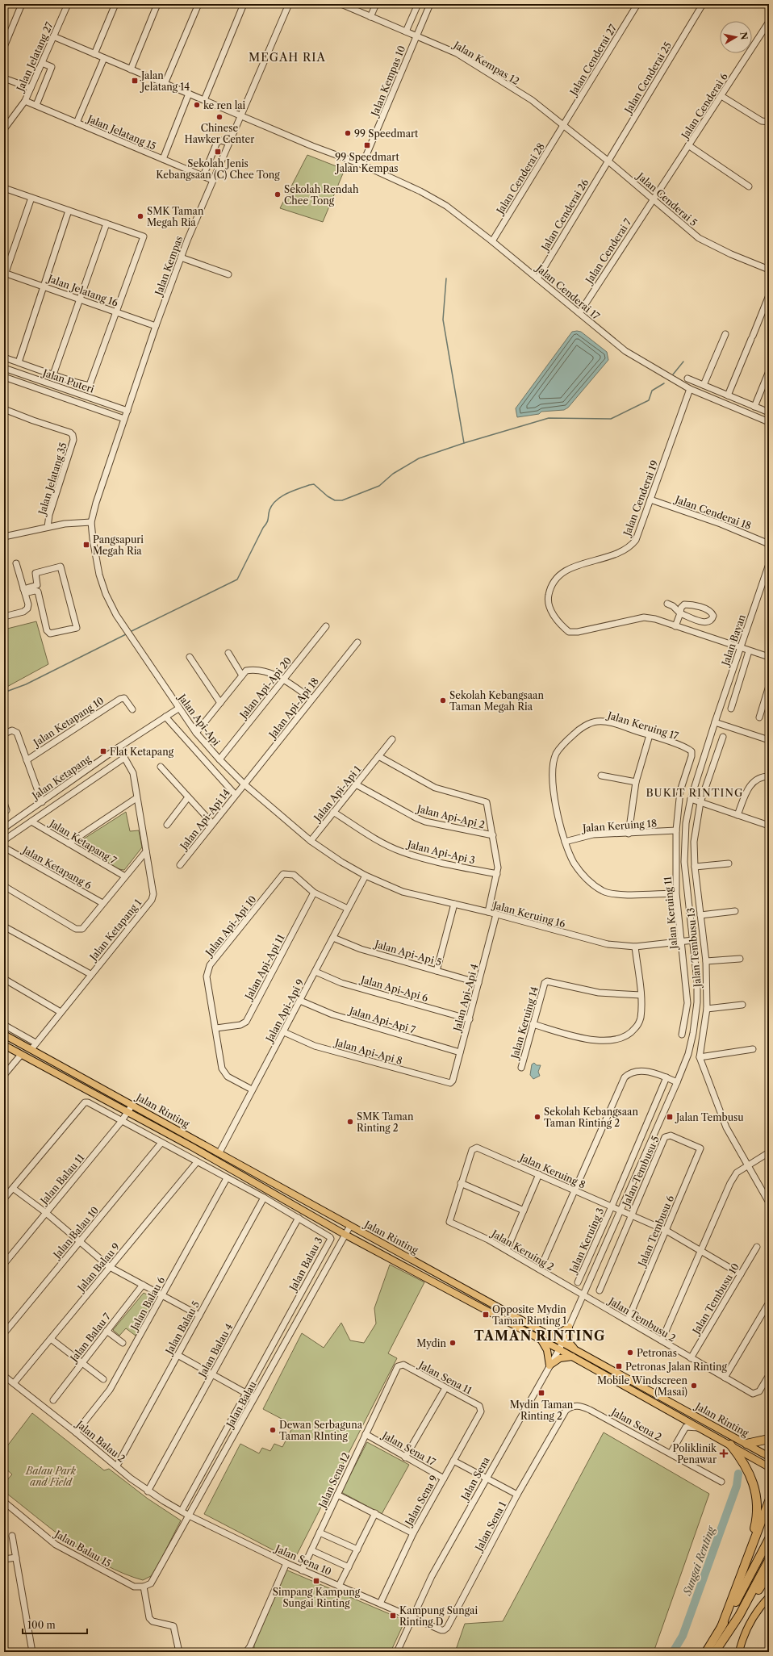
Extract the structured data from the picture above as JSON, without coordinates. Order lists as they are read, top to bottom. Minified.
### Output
{"streets":{"main road":["Jalan Rinting"],"street":["Jalan Jelatang 27","Jalan Cenderai 27","Jalan Kempas 12","Jalan Cenderai 25","Jalan Kempas 10","Jalan Cenderai 6","Jalan Jelatang 15","Jalan Cenderai 28","Jalan Cenderai 5","Jalan Cenderai 26","Jalan Cenderai 7","Jalan Kempas","Jalan Jelatang 16","Jalan Cenderai 17","Jalan Puteri","Jalan Jelatang 35","Jalan Cenderai 19","Jalan Cenderai 18","Jalan Bayan","Jalan Api-Api 20","Jalan Api-Api 18","Jalan Api-Api","Jalan Ketapang 10","Jalan Keruing 17","Jalan Ketapang","Jalan Api-Api 1","Jalan Api-Api 2","Jalan Api-Api 14","Jalan Keruing 18","Jalan Ketapang 7","Jalan Api-Api 3","Jalan Ketapang 6","Jalan Keruing 11","Jalan Keruing 16","Jalan Api-Api 10","Jalan Ketapang 1","Jalan Tembusu 13","Jalan Api-Api 5","Jalan Api-Api 11","Jalan Api-Api 6","Jalan Api-Api 4","Jalan Api-Api 9","Jalan Api-Api 7","Jalan Keruing 14","Jalan Api-Api 8","Jalan Keruing 8","Jalan Tembusu 5","Jalan Balau 11","Jalan Tembusu 6","Jalan Balau 10","Jalan Keruing 3","Jalan Keruing 2","Jalan Balau 3","Jalan Balau 9","Jalan Tembusu 10","Jalan Balau 6","Jalan Tembusu 2","Jalan Balau 5","Jalan Balau 7","Jalan Balau 4","Jalan Sena 11","Jalan Balau","Jalan Sena 2","Jalan Balau 2","Jalan Sena 17","Jalan Sena","Jalan Sena 12","Jalan Sena 9","Jalan Sena 1","Jalan Balau 15","Jalan Sena 10"]},"crossings":[["Jalan Jelatang 27","Jalan Jelatang 15"],["Jalan Cenderai 27","Jalan Kempas 12"],["Jalan Cenderai 27","Jalan Cenderai 28"],["Jalan Cenderai 27","Jalan Cenderai 5"],["Jalan Kempas 12","Jalan Kempas 10"],["Jalan Kempas 12","Jalan Cenderai 28"],["Jalan Kempas 12","Jalan Cenderai 5"],["Jalan Cenderai 25","Jalan Cenderai 5"],["Jalan Cenderai 25","Jalan Cenderai 26"],["Jalan Kempas 10","Jalan Cenderai 17"],["Jalan Cenderai 6","Jalan Cenderai 5"],["Jalan Cenderai 6","Jalan Cenderai 7"],["Jalan Jelatang 15","Jalan Kempas"],["Jalan Cenderai 28","Jalan Cenderai 5"],["Jalan Cenderai 28","Jalan Cenderai 17"],["Jalan Cenderai 5","Jalan Cenderai 26"],["Jalan Cenderai 5","Jalan Cenderai 7"],["Jalan Cenderai 26","Jalan Cenderai 17"],["Jalan Cenderai 7","Jalan Cenderai 17"],["Jalan Kempas","Jalan Jelatang 16"],["Jalan Kempas","Jalan Puteri"],["Jalan Kempas","Jalan Api-Api"],["Jalan Cenderai 17","Jalan Cenderai 19"],["Jalan Cenderai 19","Jalan Cenderai 18"],["Jalan Cenderai 19","Jalan Bayan"],["Jalan Api-Api 20","Jalan Api-Api"],["Jalan Api-Api 18","Jalan Api-Api"],["Jalan Api-Api 18","Jalan Api-Api 14"],["Jalan Api-Api","Jalan Ketapang"],["Jalan Api-Api","Jalan Api-Api 1"],["Jalan Api-Api","Jalan Api-Api 14"],["Jalan Api-Api","Jalan Keruing 16"],["Jalan Api-Api","Jalan Api-Api 9"],["Jalan Keruing 17","Jalan Keruing 18"],["Jalan Keruing 17","Jalan Keruing 11"],["Jalan Ketapang","Jalan Ketapang 1"],["Jalan Api-Api 1","Jalan Api-Api 2"],["Jalan Api-Api 1","Jalan Api-Api 3"],["Jalan Keruing 18","Jalan Keruing 11"],["Jalan Keruing 11","Jalan Keruing 16"],["Jalan Keruing 16","Jalan Api-Api 4"],["Jalan Keruing 16","Jalan Api-Api 9"],["Jalan Api-Api 10","Jalan Api-Api 11"],["Jalan Api-Api 10","Jalan Api-Api 9"],["Jalan Ketapang 1","Jalan Rinting"],["Jalan Api-Api 5","Jalan Api-Api 4"],["Jalan Api-Api 5","Jalan Api-Api 9"],["Jalan Api-Api 6","Jalan Api-Api 4"],["Jalan Api-Api 6","Jalan Api-Api 9"],["Jalan Api-Api 4","Jalan Api-Api 7"],["Jalan Api-Api 4","Jalan Api-Api 8"],["Jalan Api-Api 9","Jalan Api-Api 7"],["Jalan Api-Api 9","Jalan Api-Api 8"],["Jalan Api-Api 9","Jalan Rinting"],["Jalan Rinting","Jalan Balau 11"],["Jalan Rinting","Jalan Balau"],["Jalan Rinting","Jalan Sena"],["Jalan Keruing 8","Jalan Tembusu 5"],["Jalan Keruing 8","Jalan Tembusu 6"],["Jalan Keruing 8","Jalan Keruing 3"],["Jalan Keruing 8","Jalan Keruing 2"],["Jalan Keruing 8","Jalan Tembusu 10"],["Jalan Tembusu 5","Jalan Tembusu 6"],["Jalan Balau 11","Jalan Balau 3"],["Jalan Tembusu 6","Jalan Tembusu 2"],["Jalan Balau 10","Jalan Balau 3"],["Jalan Keruing 2","Jalan Tembusu 2"],["Jalan Balau 3","Jalan Balau 9"],["Jalan Balau 3","Jalan Balau 6"],["Jalan Balau 3","Jalan Balau 5"],["Jalan Balau 3","Jalan Balau 4"],["Jalan Balau 3","Jalan Balau 2"],["Jalan Balau 9","Jalan Balau 2"],["Jalan Tembusu 10","Jalan Tembusu 2"],["Jalan Balau 6","Jalan Balau 2"],["Jalan Balau 5","Jalan Balau 2"],["Jalan Balau 4","Jalan Balau 2"],["Jalan Sena 11","Jalan Sena 12"],["Jalan Sena 11","Jalan Sena 9"],["Jalan Balau","Jalan Balau 2"],["Jalan Balau","Jalan Balau 15"],["Jalan Balau","Jalan Sena 10"],["Jalan Sena 2","Jalan Sena 1"],["Jalan Balau 2","Jalan Sena 10"],["Jalan Sena 17","Jalan Sena 12"],["Jalan Sena 17","Jalan Sena 9"],["Jalan Sena","Jalan Sena 1"],["Jalan Sena","Jalan Sena 10"],["Jalan Sena 12","Jalan Sena 10"],["Jalan Sena 9","Jalan Sena 10"],["Jalan Sena 1","Jalan Sena 10"]],"districts":["MEGAH RIA","BUKIT RINTING","TAMAN RINTING"],"water":["Sungai Renting"],"parks":["Balau Park and Field"],"places":{"transit":["Jalan Jelatang 14","99 Speedmart Jalan Kempas","Sekolah Jenis Kebangsaan (C) Chee Tong","Pangsapuri Megah Ria","Flat Ketapang","Jalan Tembusu","Opposite Mydin Taman Rinting 1","Petronas Jalan Rinting","Mydin Taman Rinting 2","Simpang Kampung Sungai Rinting","Kampung Sungai Rinting D"],"other":["ke ren lai","Chinese Hawker Center","99 Speedmart","Sekolah Rendah Chee Tong","SMK Taman Megah Ria","Sekolah Kebangsaan Taman Megah Ria","Sekolah Kebangsaan Taman Rinting 2","SMK Taman Rinting 2","Mydin","Petronas","Mobile Windscreen (Masai)","Dewan Serbaguna Taman RInting"],"health":["Poliklinik Penawar"]},"scale_bar":"100 m","north":"right"}
